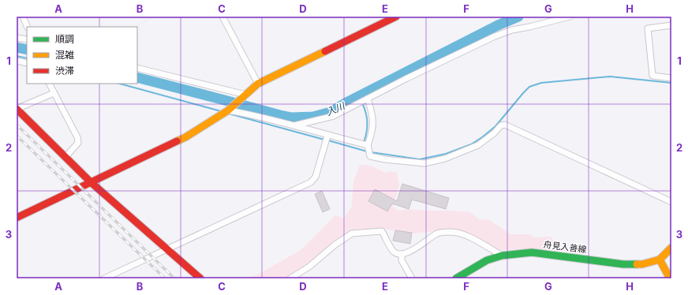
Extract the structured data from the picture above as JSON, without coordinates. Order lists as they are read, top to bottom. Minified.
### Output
{"streets":{"street":["舟見入善線"]},"water":["入川"],"legend":["順調","混雑","渋滞"],"grid":{"columns":["A","B","C","D","E","F","G","H"],"rows":["1","2","3"]}}
